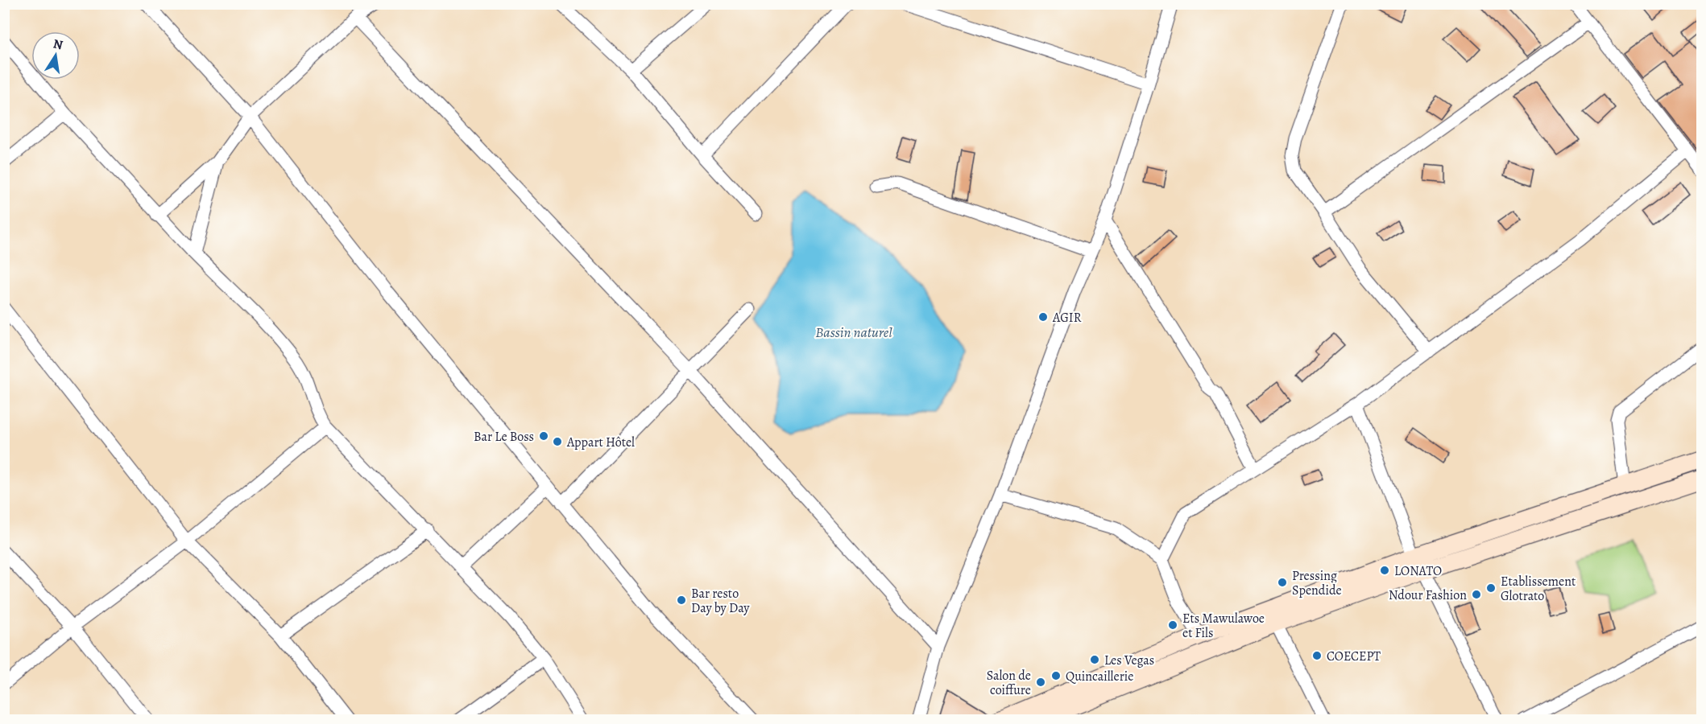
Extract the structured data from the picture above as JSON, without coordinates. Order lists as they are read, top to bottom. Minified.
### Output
{"water":["Bassin naturel"],"places":["AGIR","Bar Le Boss","Appart Hôtel","LONATO","Pressing Spendide","Etablissement Glotrato","Ndour Fashion","Bar resto Day by Day","Ets Mawulawoe et Fils","COECEPT","Les Vegas","Quincaillerie","Salon de coiffure"],"north":"top"}
